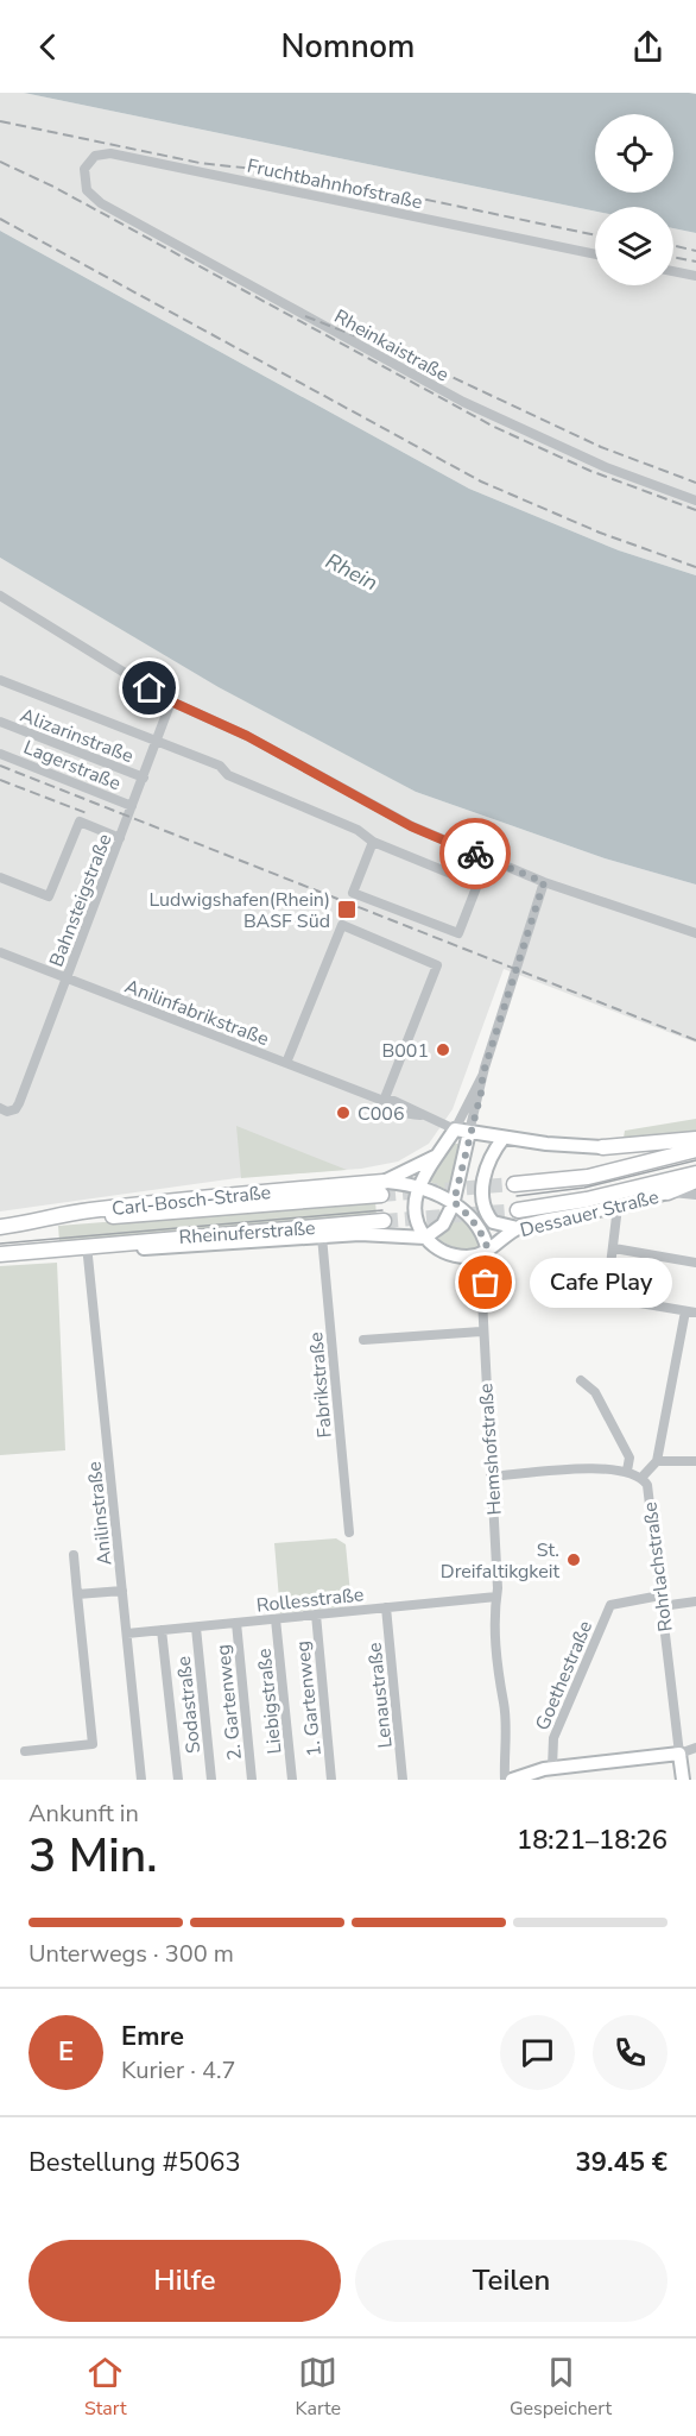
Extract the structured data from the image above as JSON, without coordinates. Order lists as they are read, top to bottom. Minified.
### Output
{"streets":{"main road":["Carl-Bosch-Straße","Dessauer Straße","Rheinuferstraße","Rohrlachstraße"],"street":["Fruchtbahnhofstraße","Rheinkaistraße","Alizarinstraße","Lagerstraße","Bahnsteigstraße","Anilinfabrikstraße","Fabrikstraße","Hemshofstraße","Anilinstraße","Rollesstraße","Goethestraße","Lenaustraße","1. Gartenweg","Liebigstraße","2. Gartenweg","Sodastraße"]},"crossings":[["Fruchtbahnhofstraße","Rheinkaistraße"],["Alizarinstraße","Bahnsteigstraße"],["Lagerstraße","Bahnsteigstraße"],["Bahnsteigstraße","Anilinfabrikstraße"],["Carl-Bosch-Straße","Rheinuferstraße"],["Carl-Bosch-Straße","Anilinstraße"],["Hemshofstraße","Rollesstraße"],["Anilinstraße","Rollesstraße"],["Rohrlachstraße","Goethestraße"],["Rollesstraße","Lenaustraße"],["Rollesstraße","1. Gartenweg"],["Rollesstraße","Liebigstraße"],["Rollesstraße","2. Gartenweg"],["Rollesstraße","Sodastraße"]],"water":["Rhein"],"places":{"transit":["Ludwigshafen(Rhein) BASF Süd"],"other":["B001","C006","Cafe Play","St. Dreifaltikgkeit"]},"page":{"header":"Nomnom","bubble":"Cafe Play","heading":["3 Min.","Ankunft in","18:21–18:26"],"panel":["Emre","Kurier · 4.7","Bestellung #5063","39.45 €"],"bar":"Unterwegs · 300 m","round":"E","buttons":["Hilfe","Teilen"],"tabs":["Start","Karte","Gespeichert"]}}
